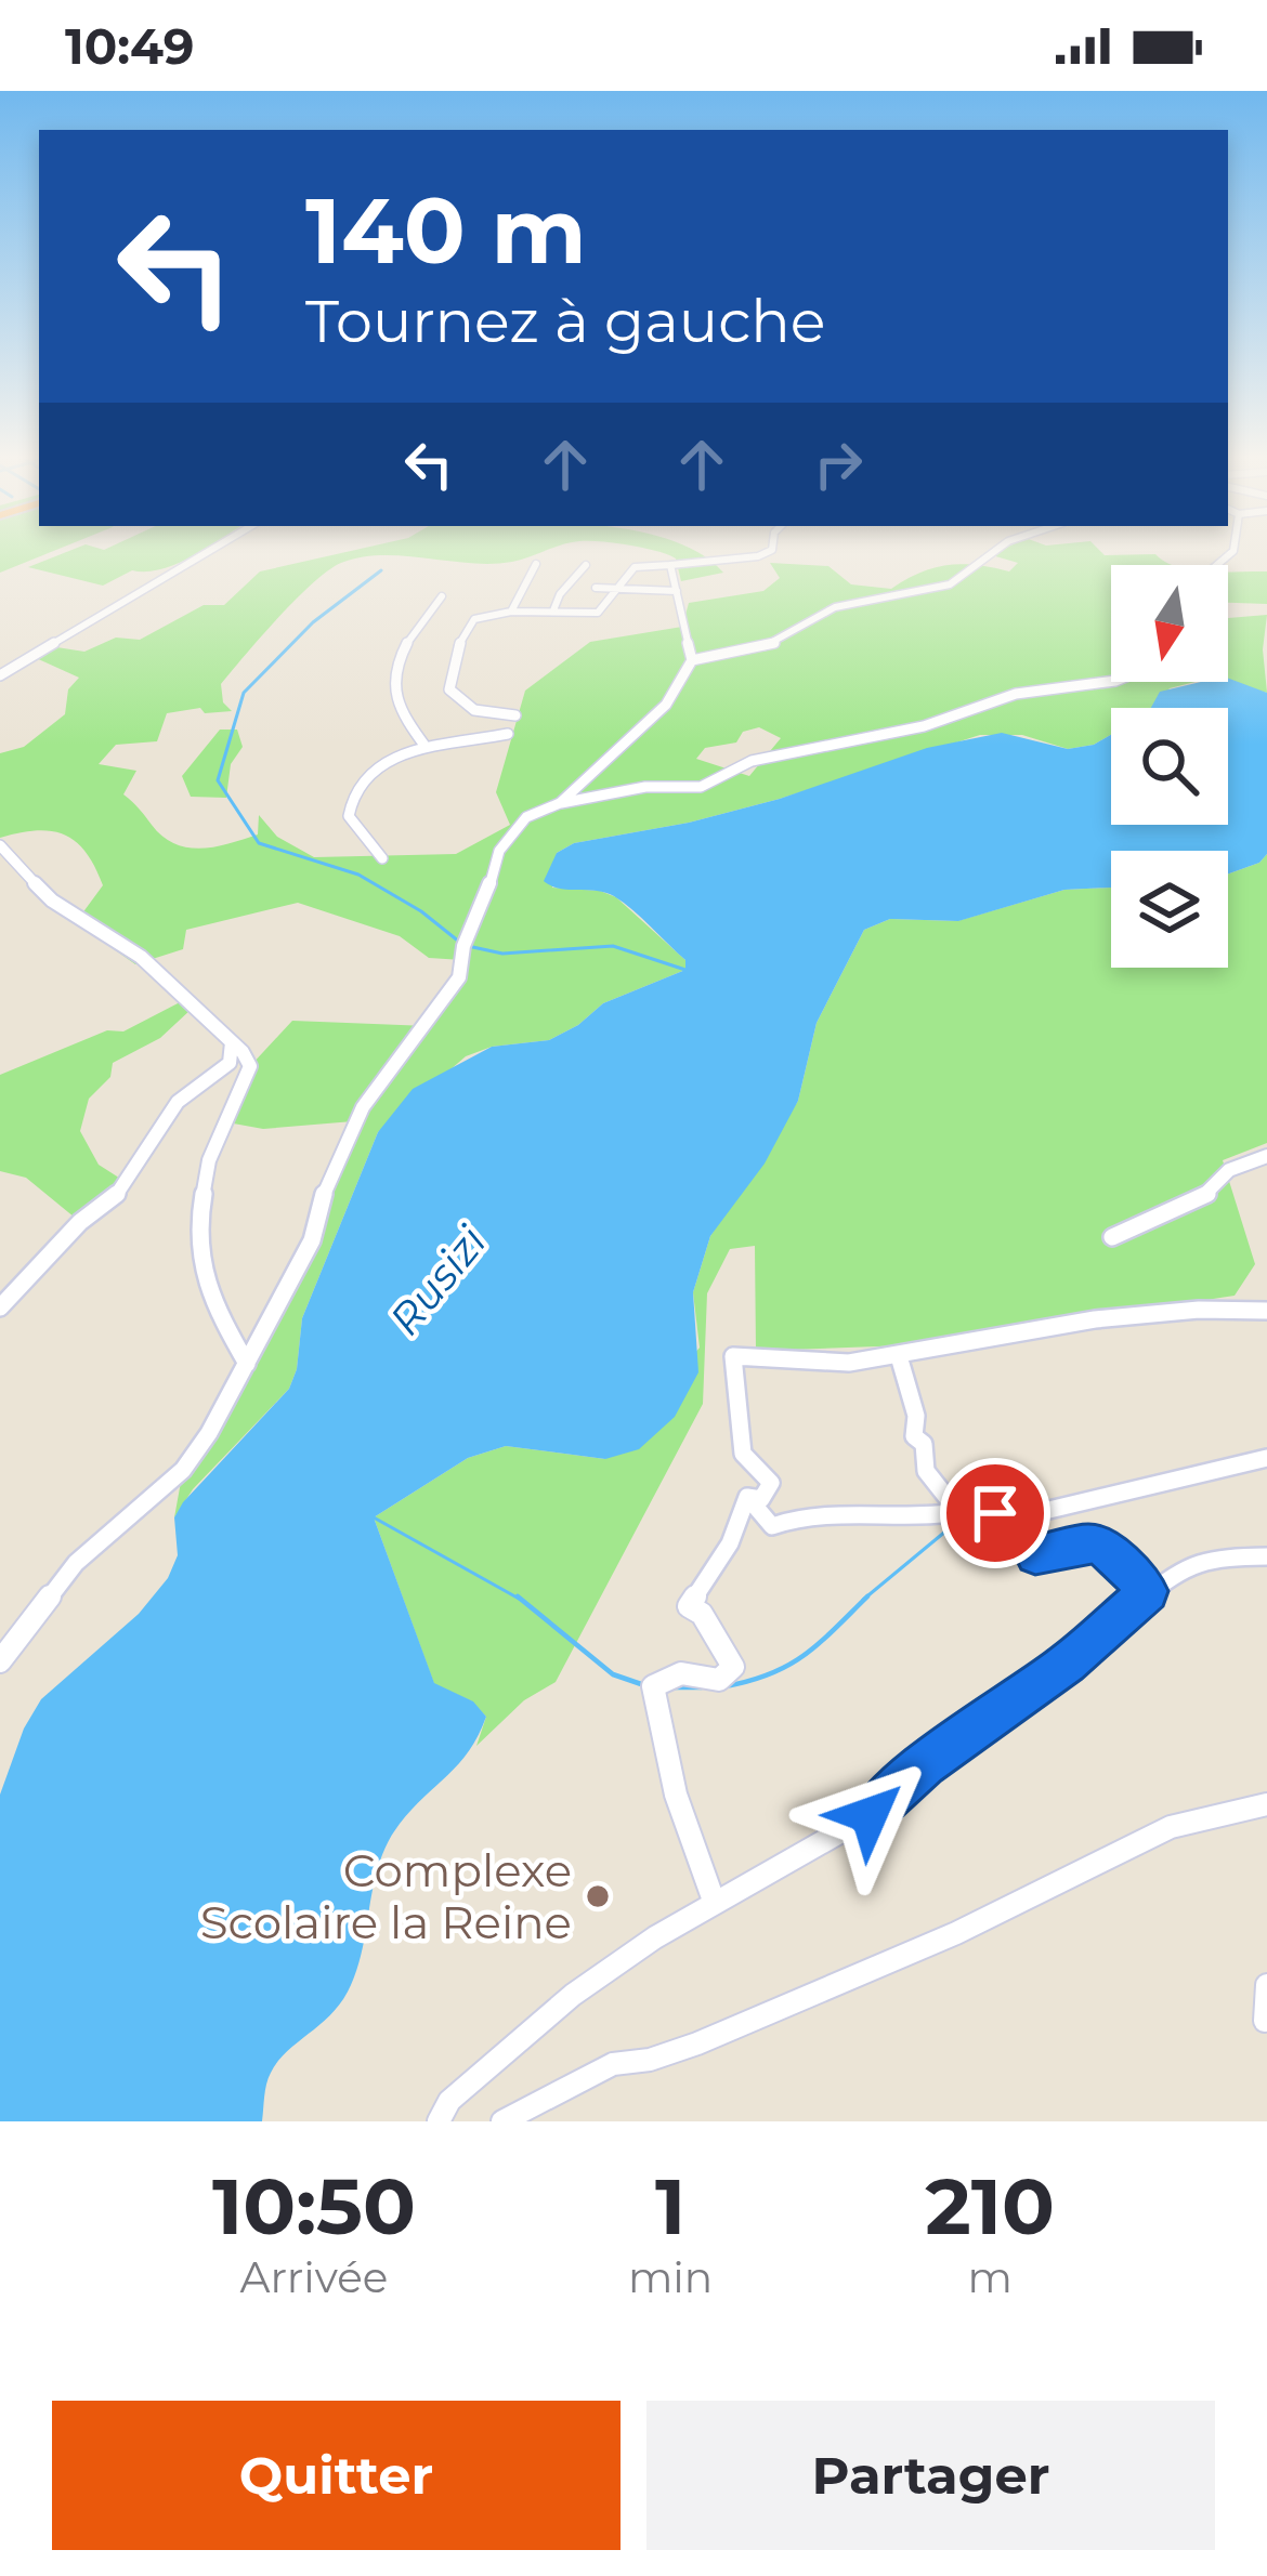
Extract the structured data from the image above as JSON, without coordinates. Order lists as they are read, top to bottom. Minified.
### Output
{"water":["Rusizi"],"places":["Complexe Scolaire la Reine"],"north":"bottom","page":{"status":"10:49","turn":["140 m","Tournez à gauche"],"eta":["10:50","Arrivée","1","min","210","m"],"buttons":["Quitter","Partager"]}}
